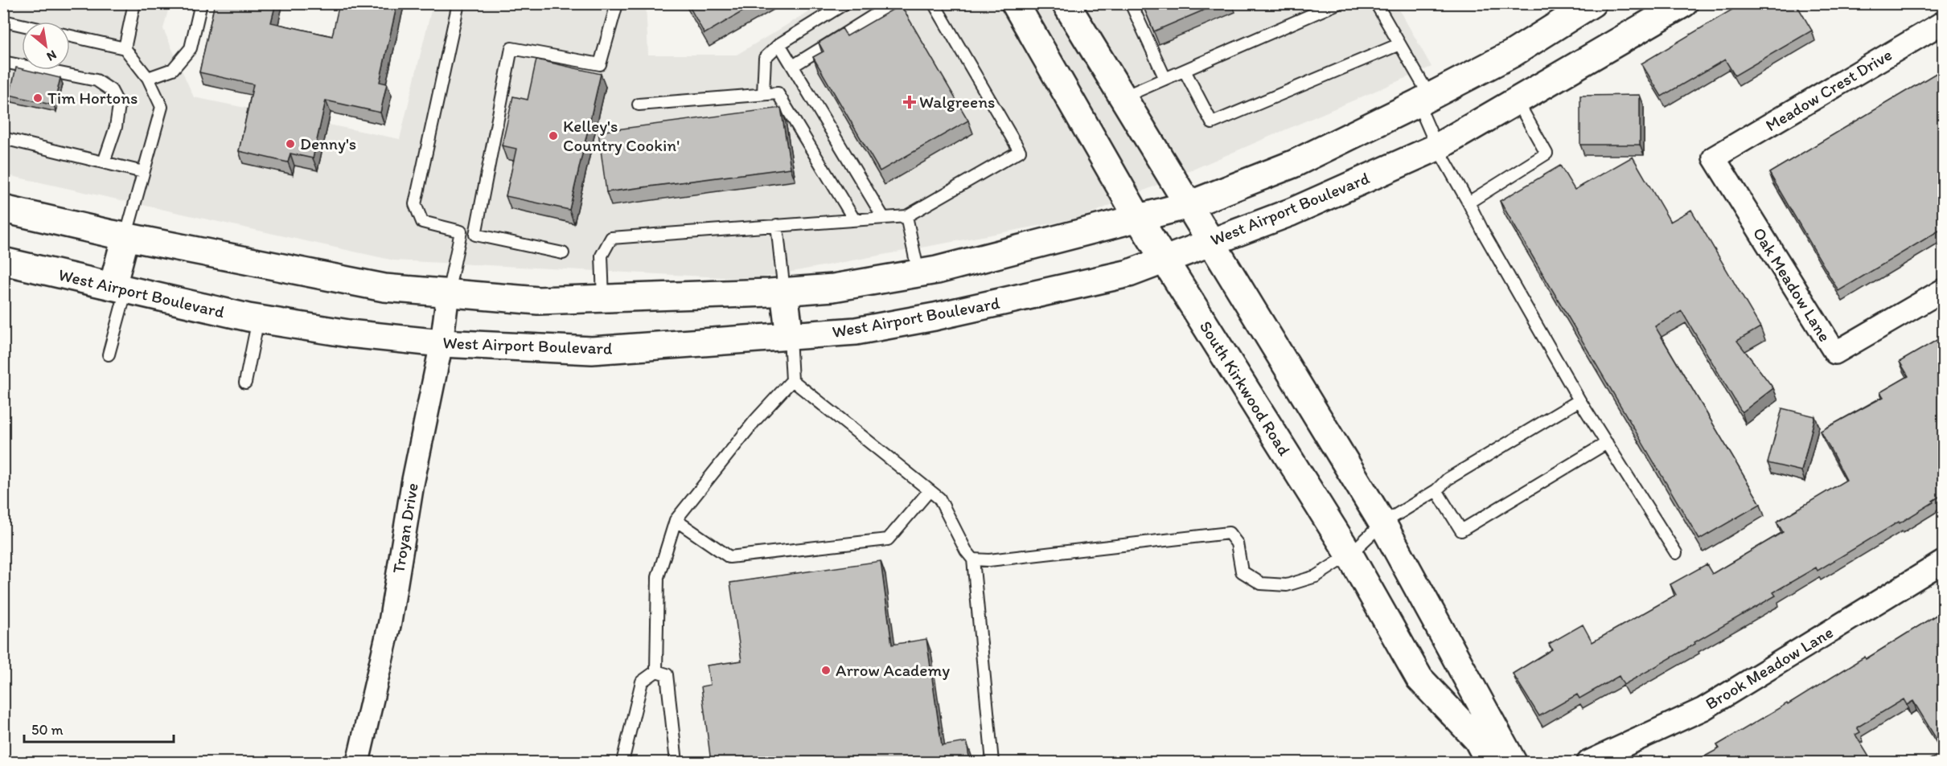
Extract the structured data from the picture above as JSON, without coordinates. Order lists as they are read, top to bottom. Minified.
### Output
{"streets":{"main road":["West Airport Boulevard","South Kirkwood Road"],"street":["Meadow Crest Drive","Oak Meadow Lane","Troyan Drive","Brook Meadow Lane"]},"crossings":[["Meadow Crest Drive","Oak Meadow Lane"],["West Airport Boulevard","South Kirkwood Road"],["West Airport Boulevard","Troyan Drive"]],"places":{"other":["Tim Hortons","Kelley's Country Cookin'","Denny's","Arrow Academy"],"health":["Walgreens"]},"scale_bar":"50 m","north":"bottom right"}
